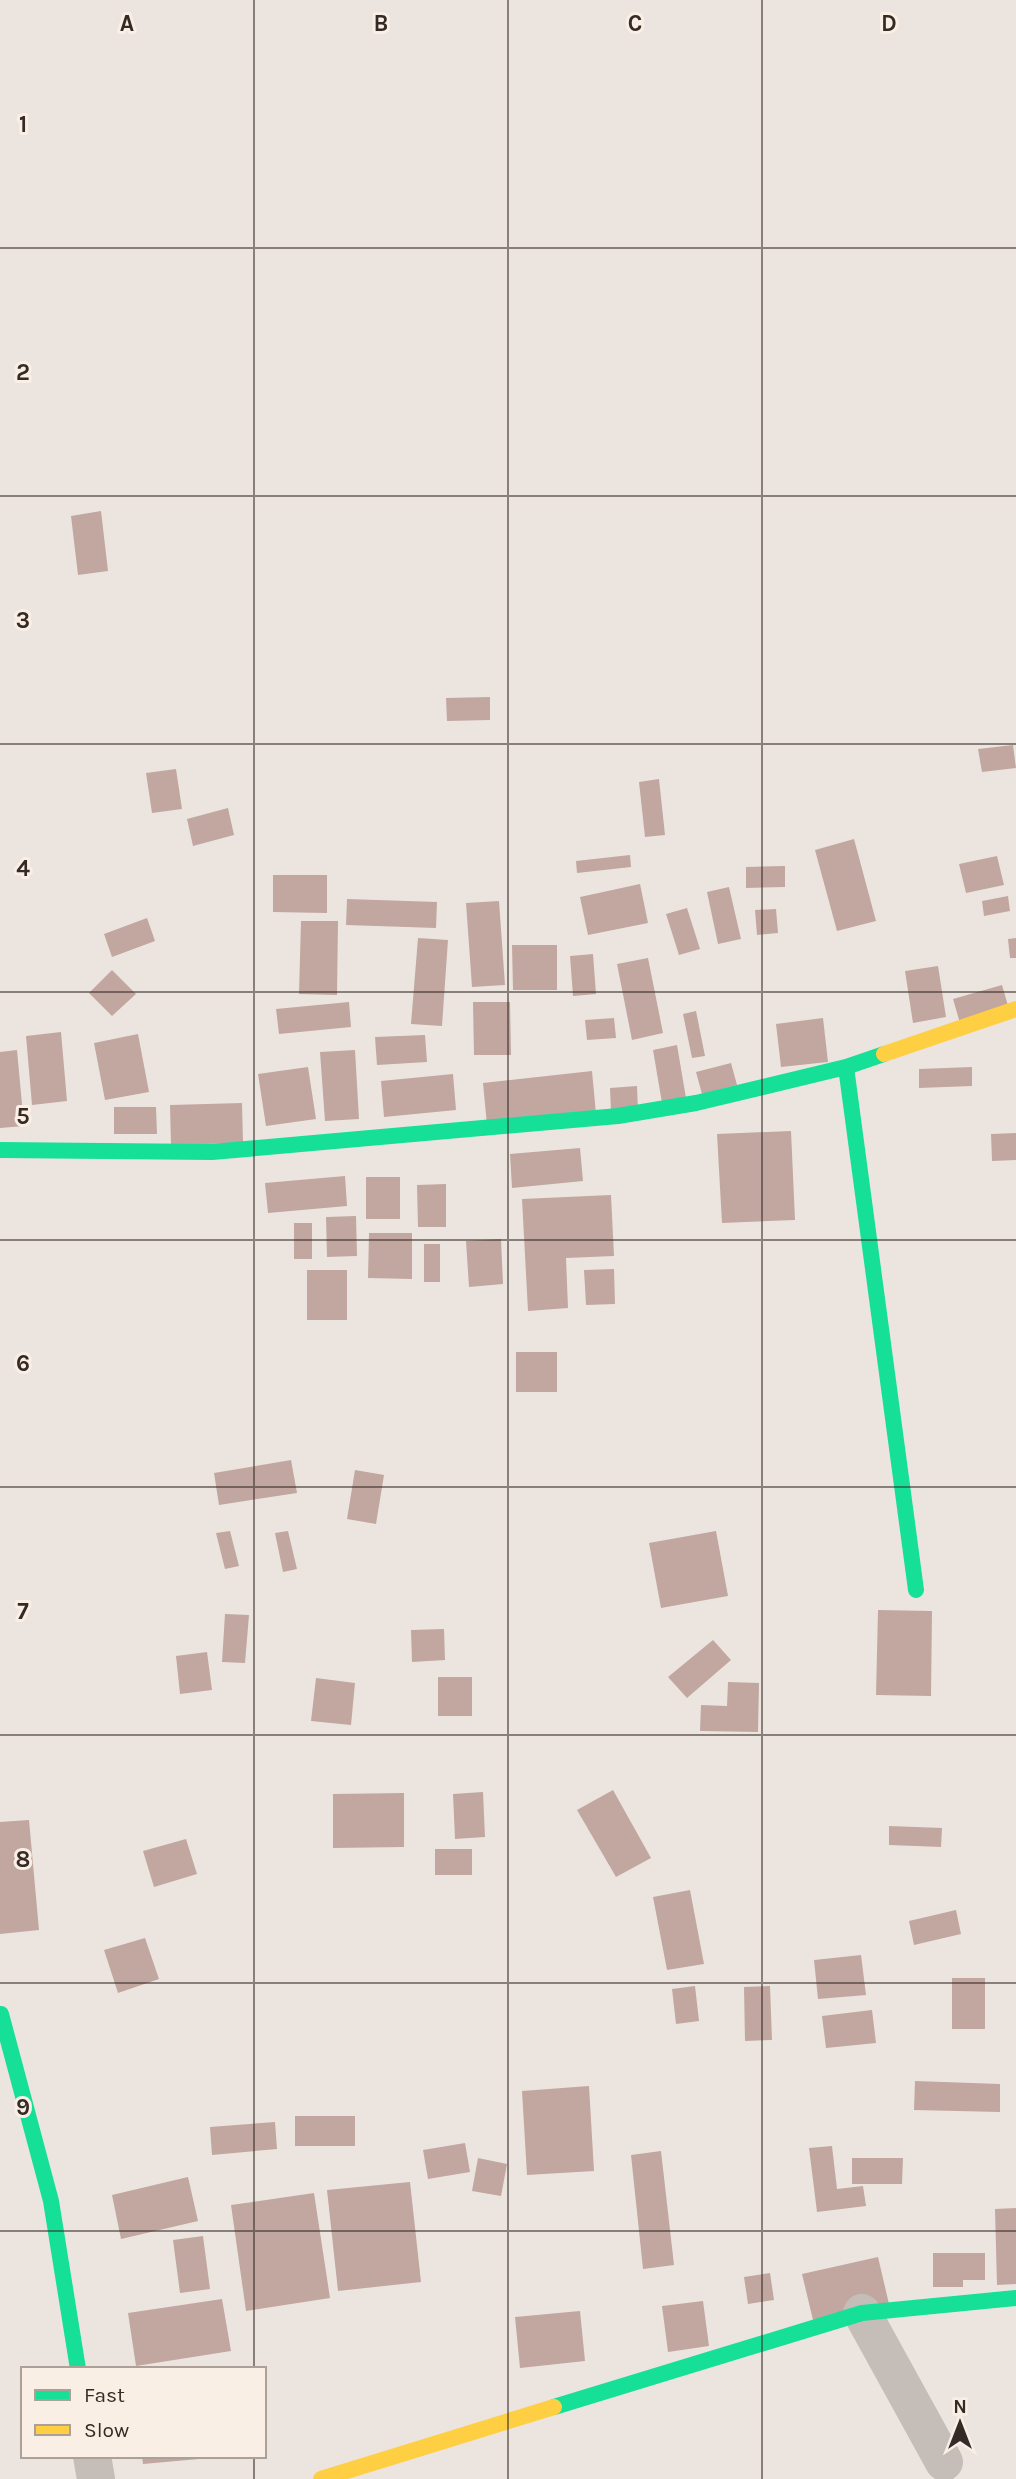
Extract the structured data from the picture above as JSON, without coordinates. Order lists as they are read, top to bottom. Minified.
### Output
{"legend":["Fast","Slow"],"north":"top","grid":{"columns":["A","B","C","D"],"rows":["1","2","3","4","5","6","7","8","9"]}}
